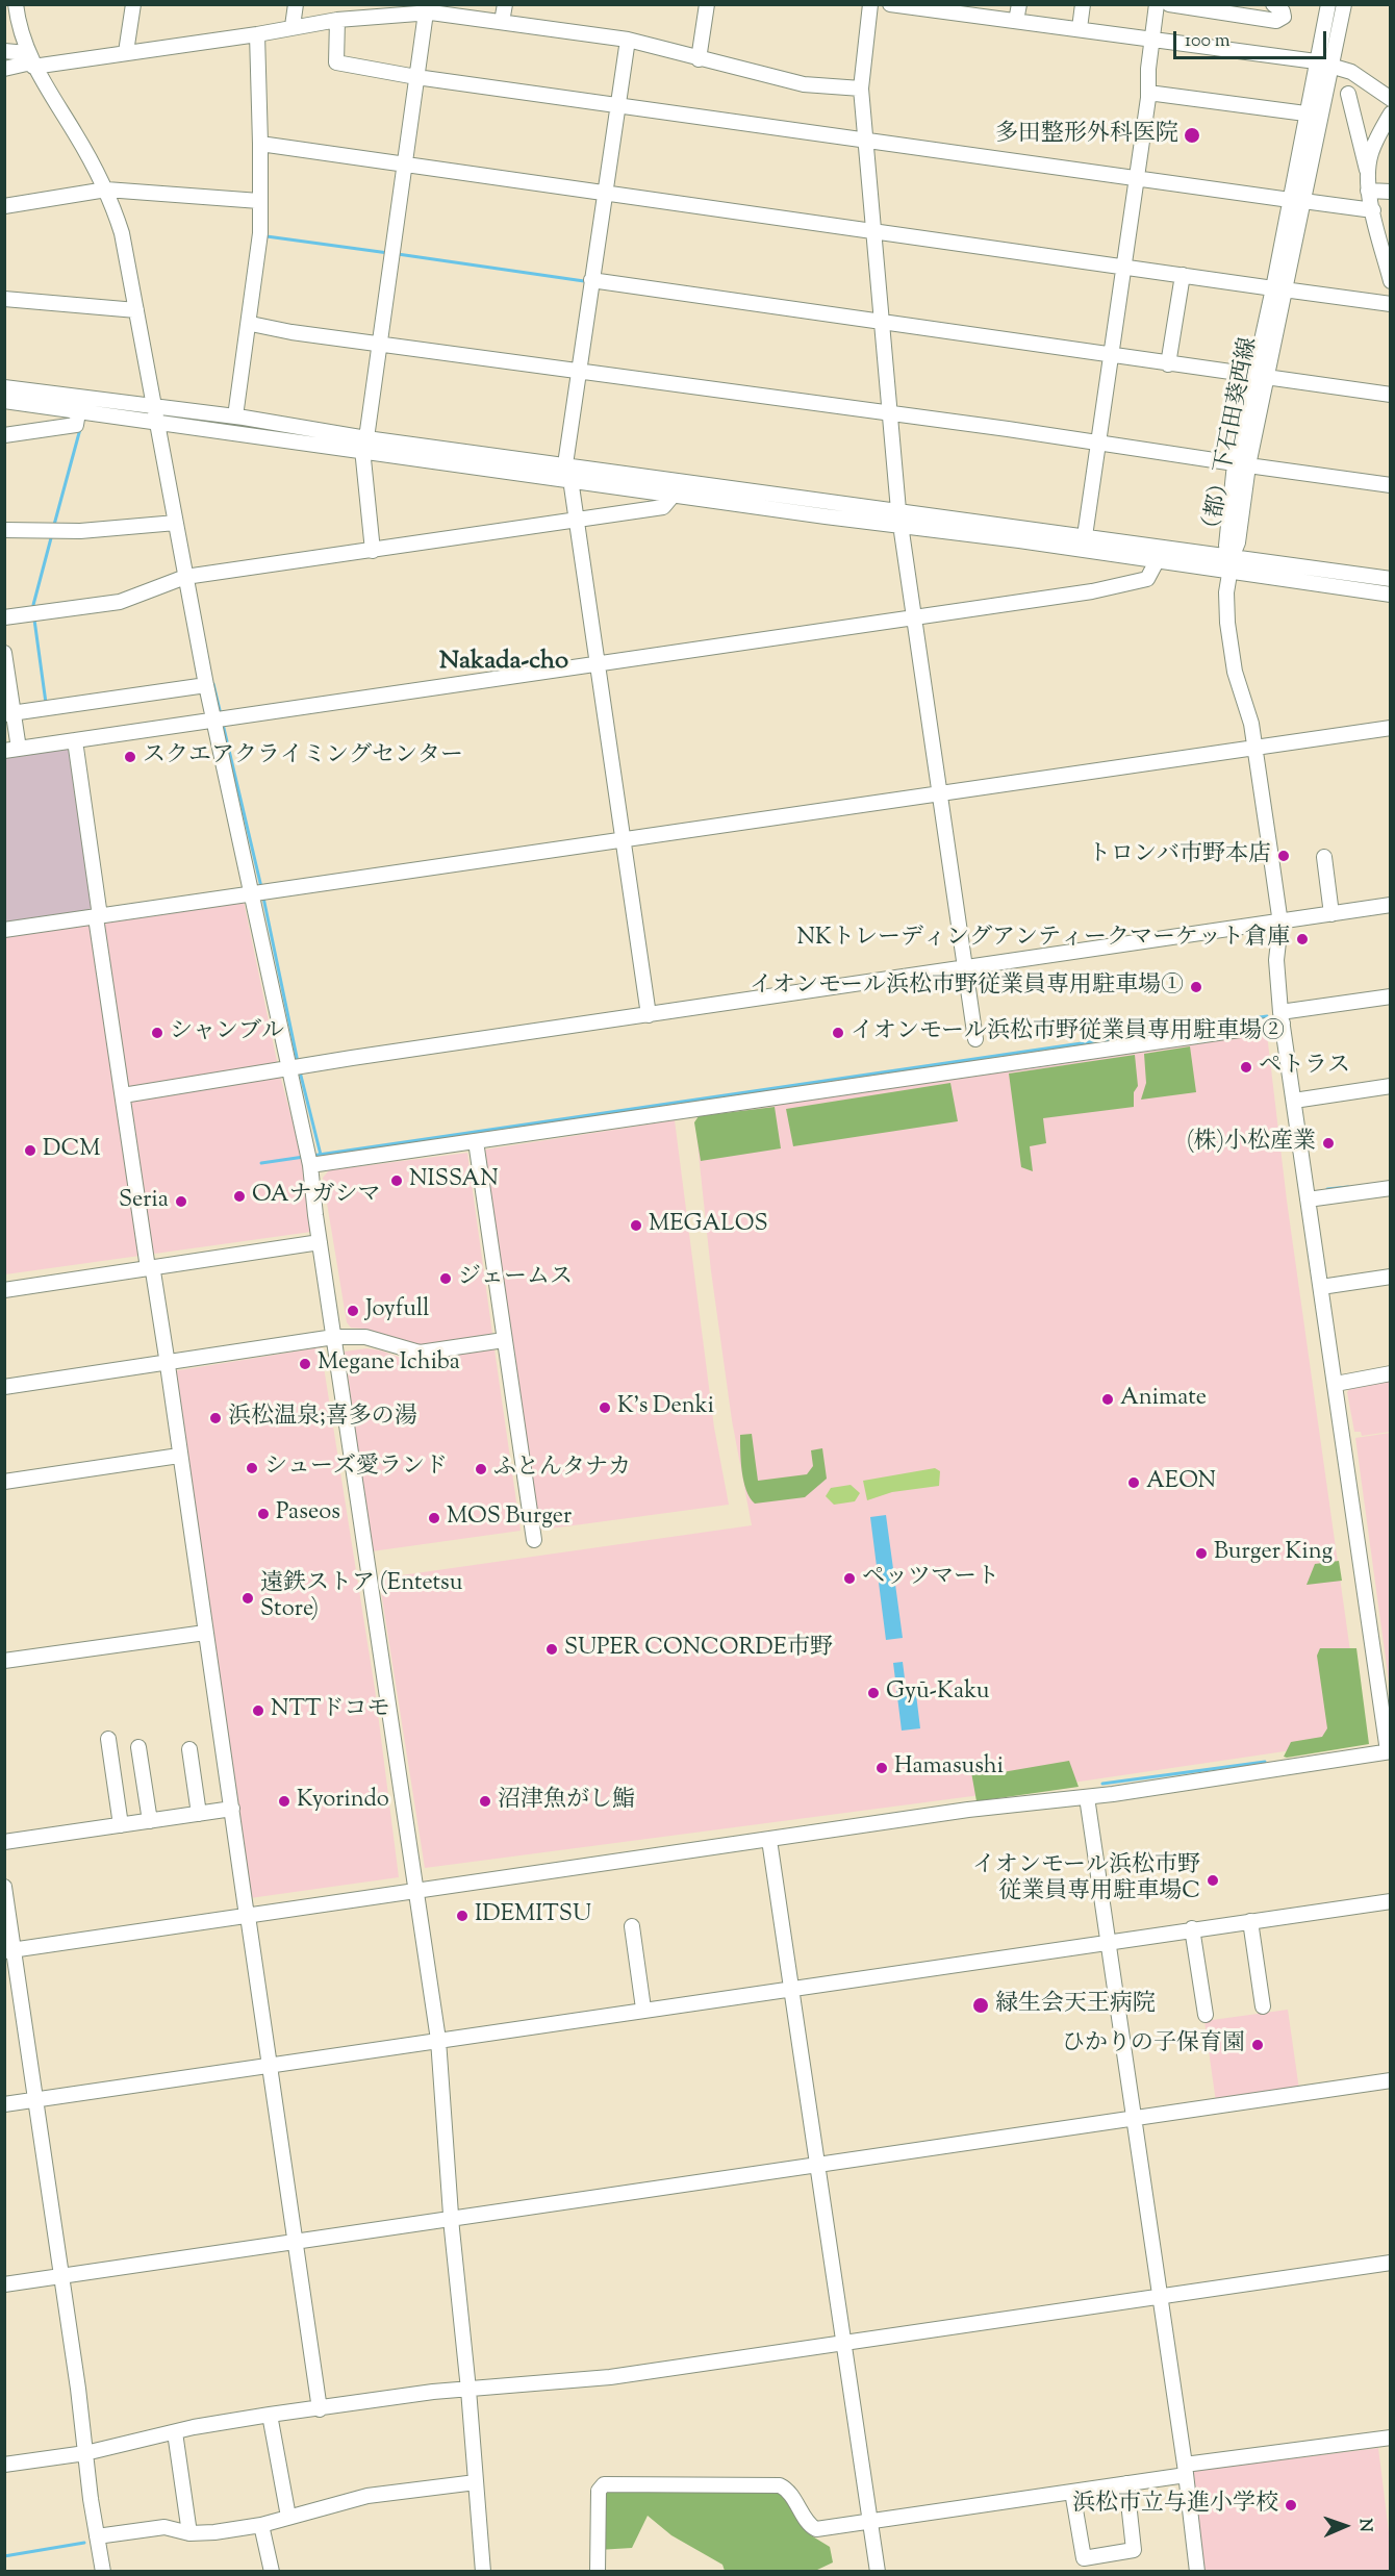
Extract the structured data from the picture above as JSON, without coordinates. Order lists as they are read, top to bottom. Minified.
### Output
{"streets":{"street":["（都）下石田葵西線"]},"districts":["Nakada-cho"],"places":["多田整形外科医院","スクエアクライミングセンター","トロンバ市野本店","NKトレーディングアンティークマーケット倉庫","イオンモール浜松市野従業員専用駐車場①","シャンブル","イオンモール浜松市野従業員専用駐車場②","ペトラス","(株)小松産業","DCM","NISSAN","OAナガシマ","Seria","MEGALOS","ジェームス","Joyfull","Megane Ichiba","Animate","K's Denki","浜松温泉;喜多の湯","シューズ愛ランド","ふとんタナカ","AEON","Paseos","MOS Burger","Burger King","ペッツマート","遠鉄ストア (Entetsu Store)","SUPER CONCORDE市野","Gyū-Kaku","NTTドコモ","Hamasushi","Kyorindo","沼津魚がし鮨","イオンモール浜松市野 従業員専用駐車場C","IDEMITSU","緑生会天王病院","ひかりの子保育園","浜松市立与進小学校"],"scale_bar":"100 m","north":"right"}
